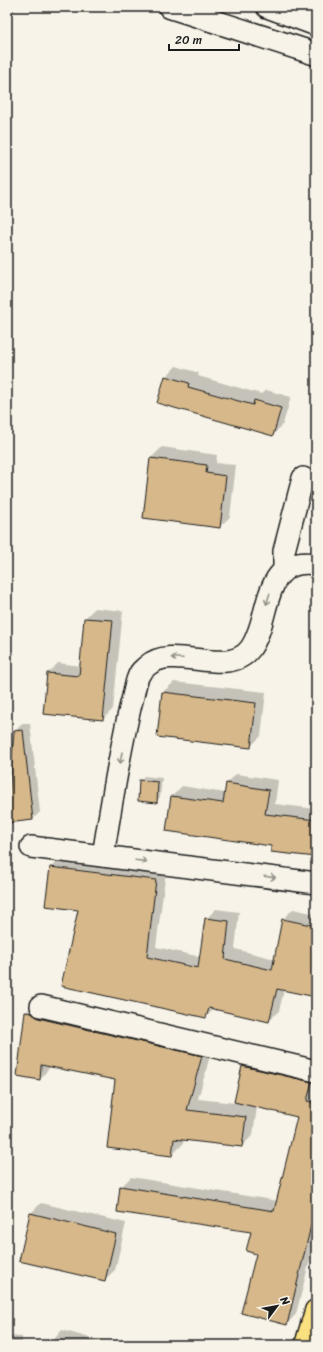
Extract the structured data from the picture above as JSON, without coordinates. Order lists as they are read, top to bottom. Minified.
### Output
{"scale_bar":"20 m","north":"top right"}
